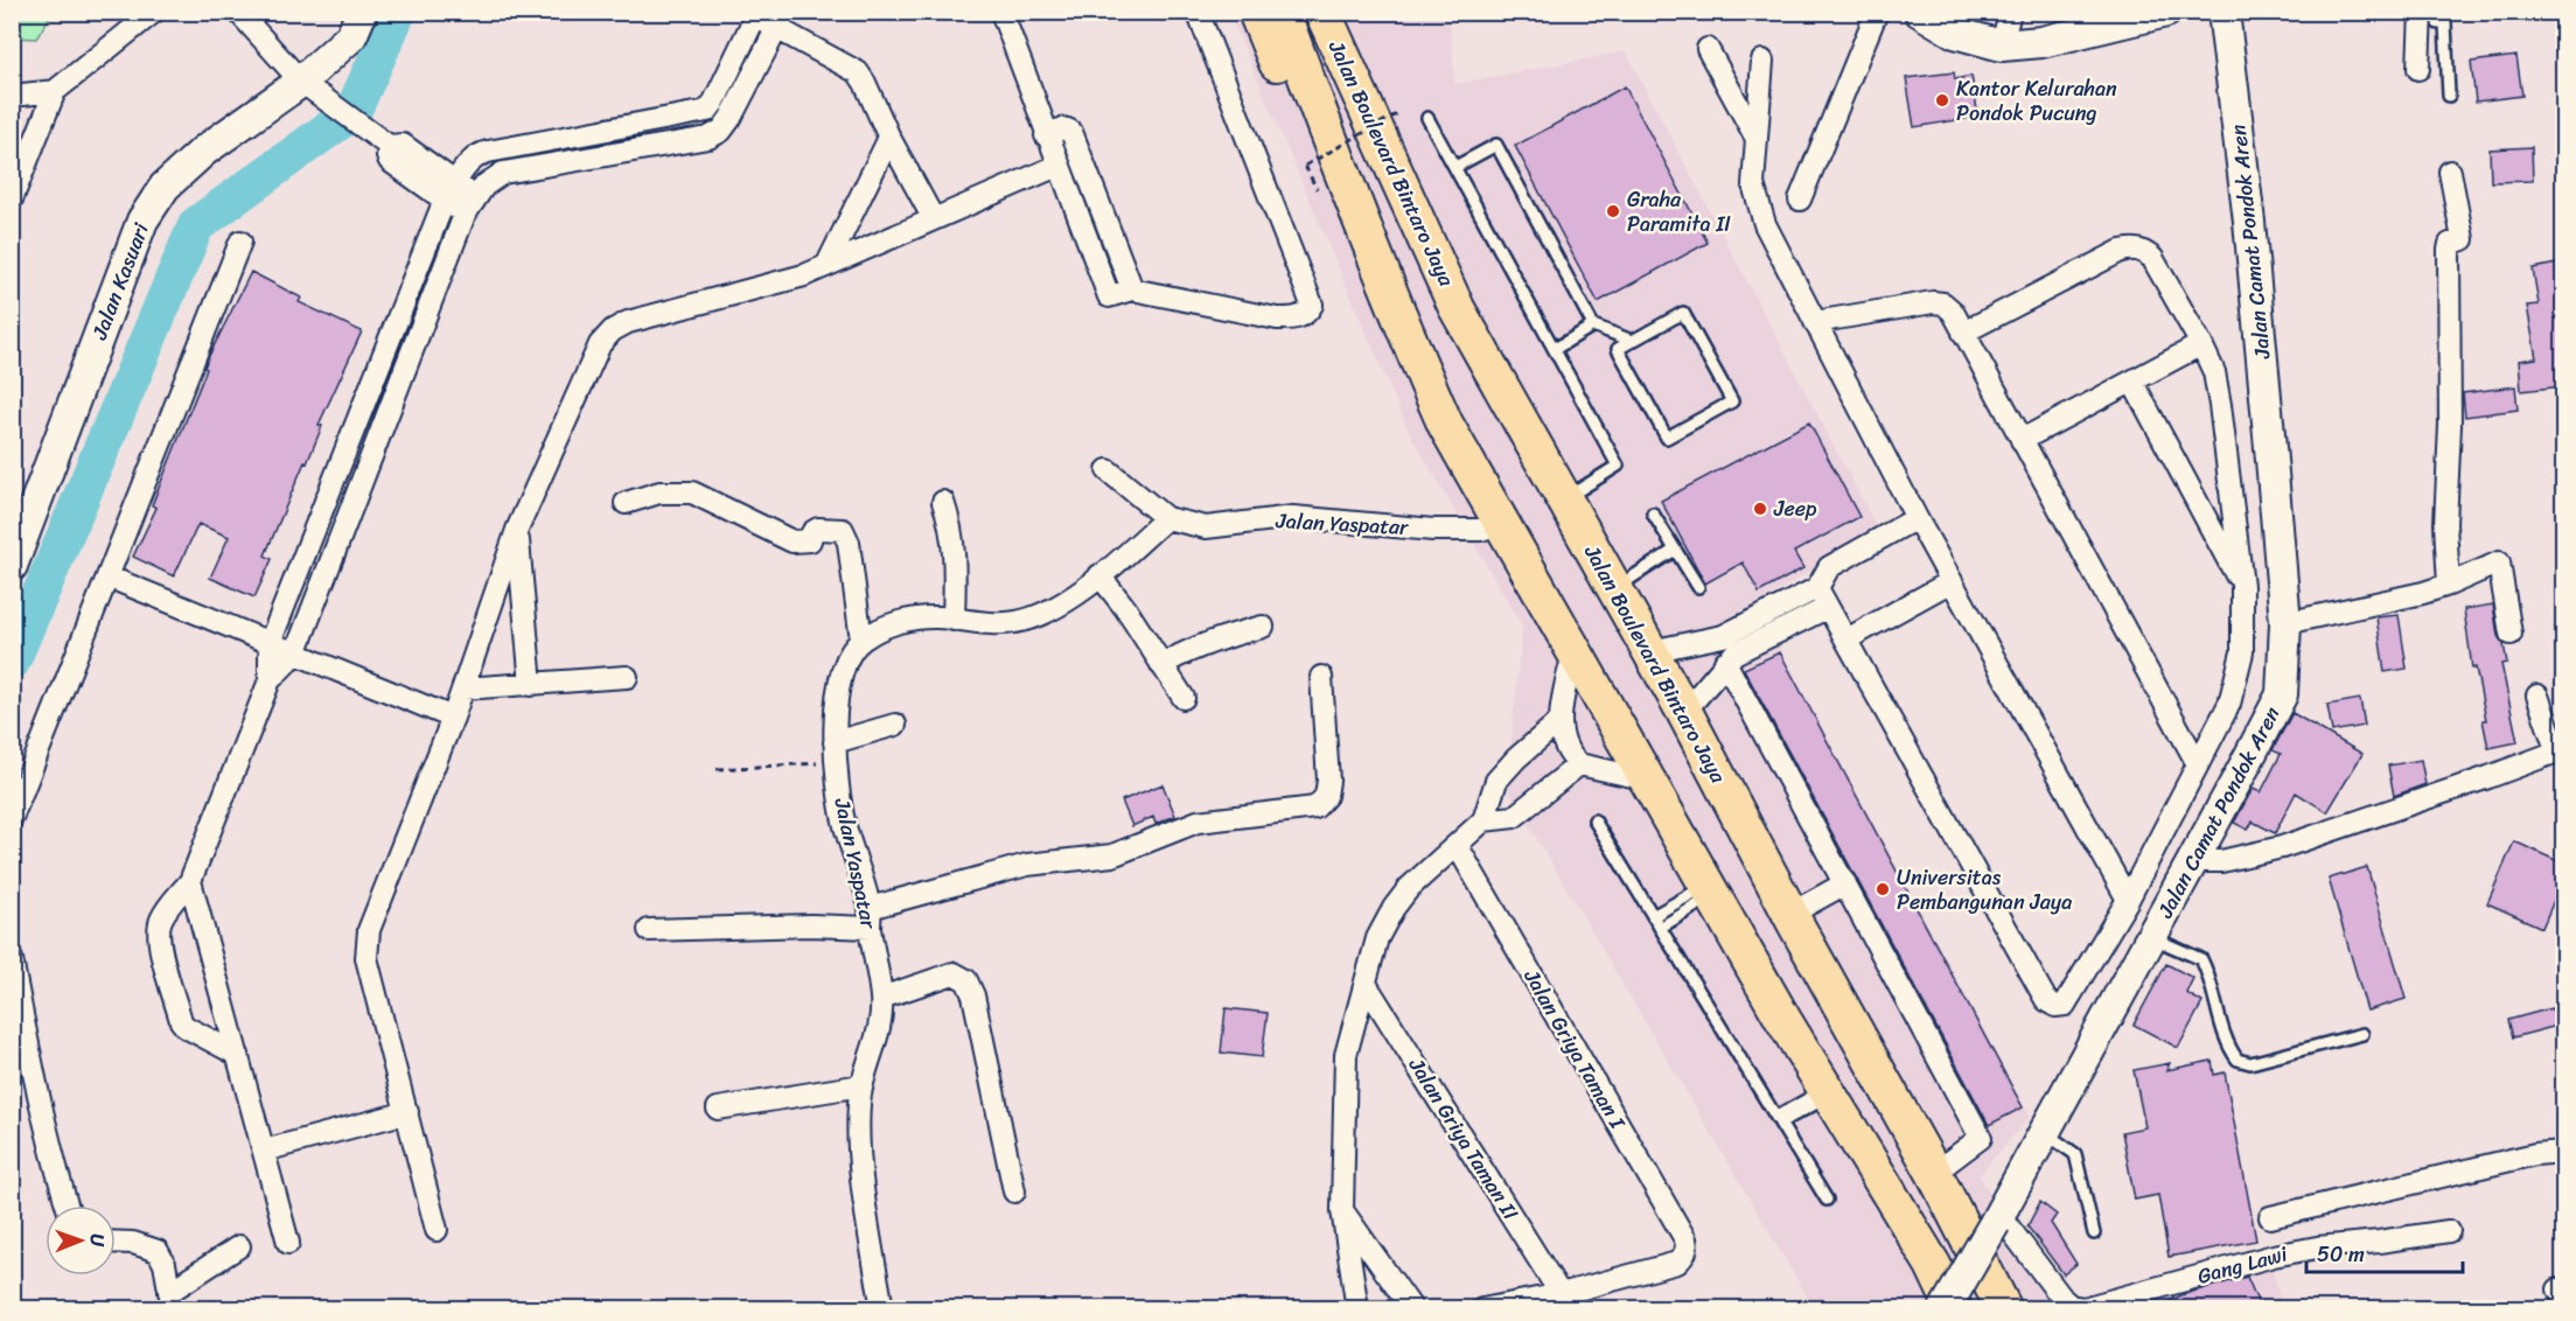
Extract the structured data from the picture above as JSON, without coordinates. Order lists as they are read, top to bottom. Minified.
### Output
{"streets":{"main road":["Jalan Boulevard Bintaro Jaya","Jalan Camat Pondok Aren","Jalan Kasuari"],"street":["Jalan Yaspatar","Jalan Griya Taman I","Jalan Griya Taman II","Gang Lawi"]},"crossings":[["Jalan Boulevard Bintaro Jaya","Jalan Yaspatar"],["Jalan Camat Pondok Aren","Gang Lawi"],["Jalan Griya Taman I","Jalan Griya Taman II"]],"places":["Kantor Kelurahan Pondok Pucung","Graha Paramita II","Jeep","Universitas Pembangunan Jaya"],"scale_bar":"50 m","north":"right"}
